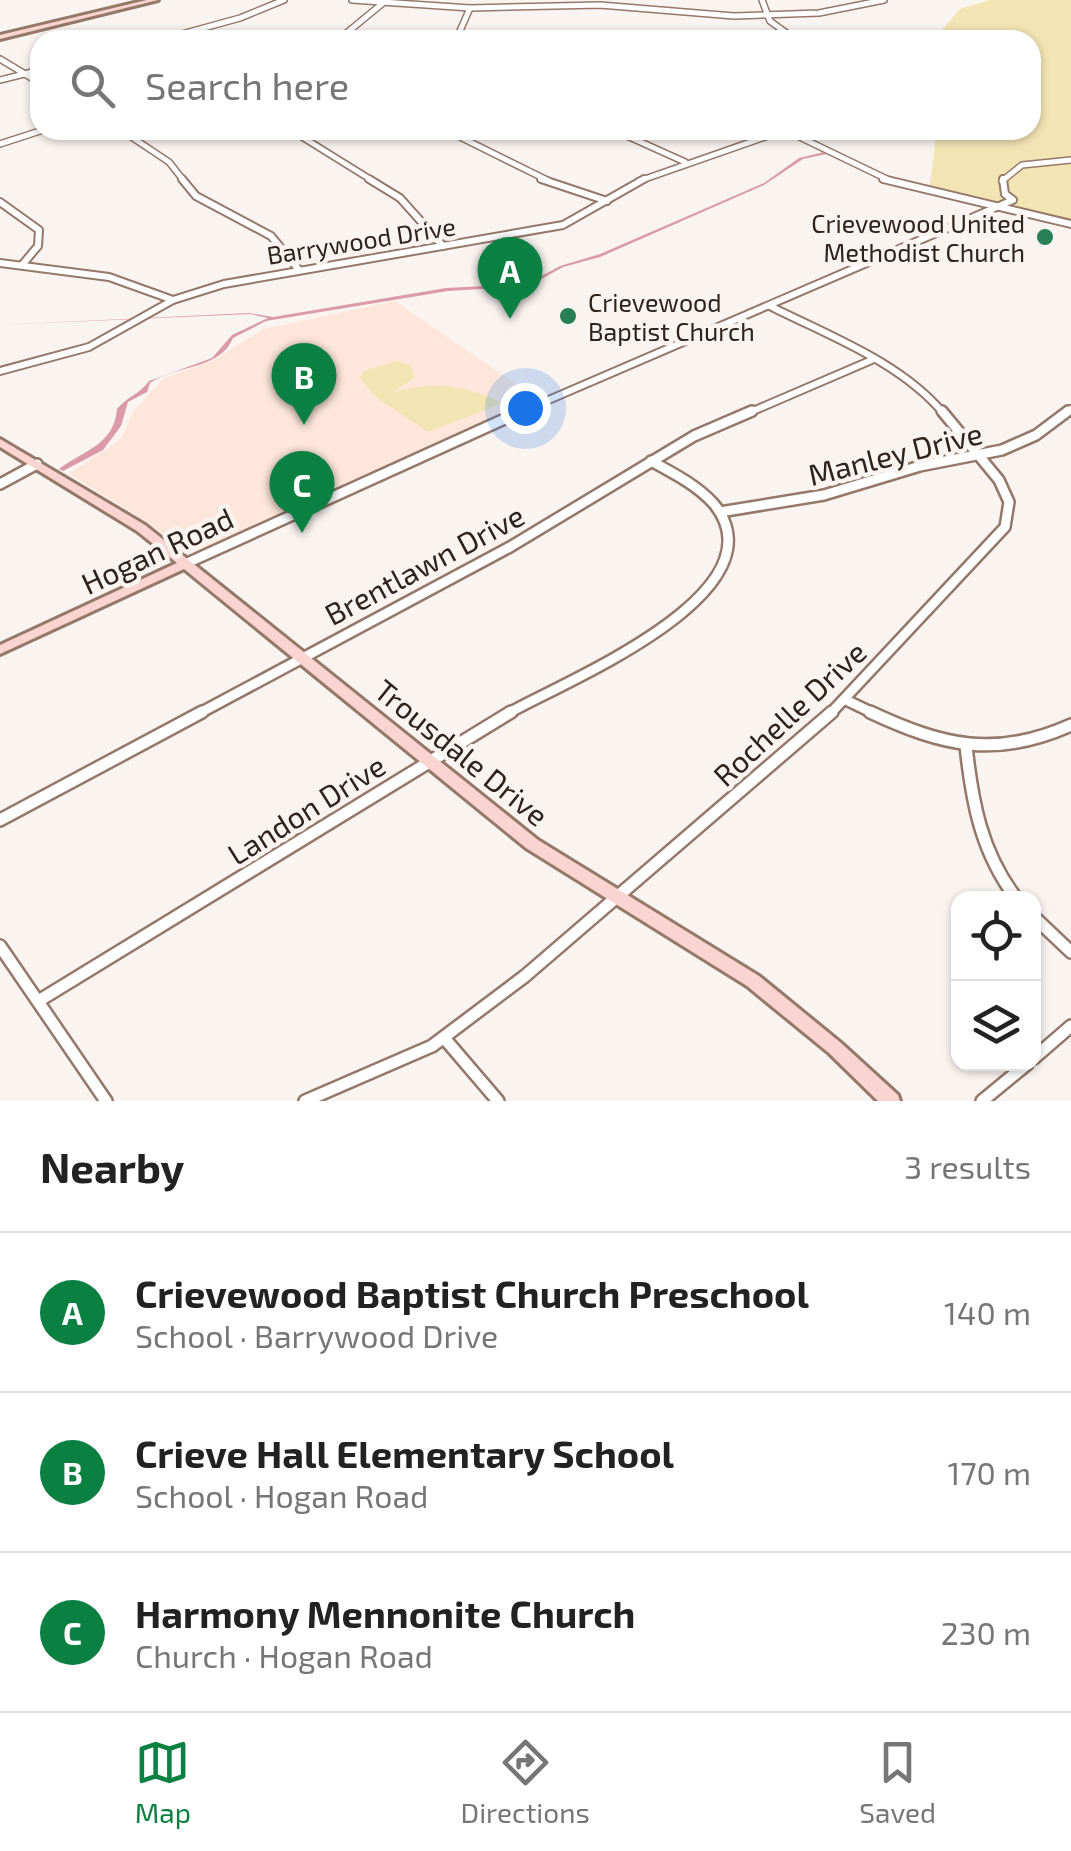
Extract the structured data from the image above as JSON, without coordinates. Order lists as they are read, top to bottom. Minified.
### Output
{"streets":{"street":["Barrywood Drive","Manley Drive","Hogan Road","Brentlawn Drive","Rochelle Drive","Trousdale Drive","Landon Drive"]},"crossings":[["Manley Drive","Rochelle Drive"],["Manley Drive","Landon Drive"],["Hogan Road","Rochelle Drive"],["Hogan Road","Trousdale Drive"],["Brentlawn Drive","Rochelle Drive"],["Brentlawn Drive","Trousdale Drive"],["Rochelle Drive","Trousdale Drive"],["Trousdale Drive","Landon Drive"]],"places":["Crievewood United Methodist Church","Crievewood Baptist Church"],"page":{"search":"Search here","pins":["A","B","C"],"heading":["Nearby","3 results"],"list":[{"mark":"A","name":"Crievewood Baptist Church Preschool","note":"School · Barrywood Drive","value":"140 m"},{"mark":"B","name":"Crieve Hall Elementary School","note":"School · Hogan Road","value":"170 m"},{"mark":"C","name":"Harmony Mennonite Church","note":"Church · Hogan Road","value":"230 m"}],"nav":["Map","Directions","Saved"]}}
